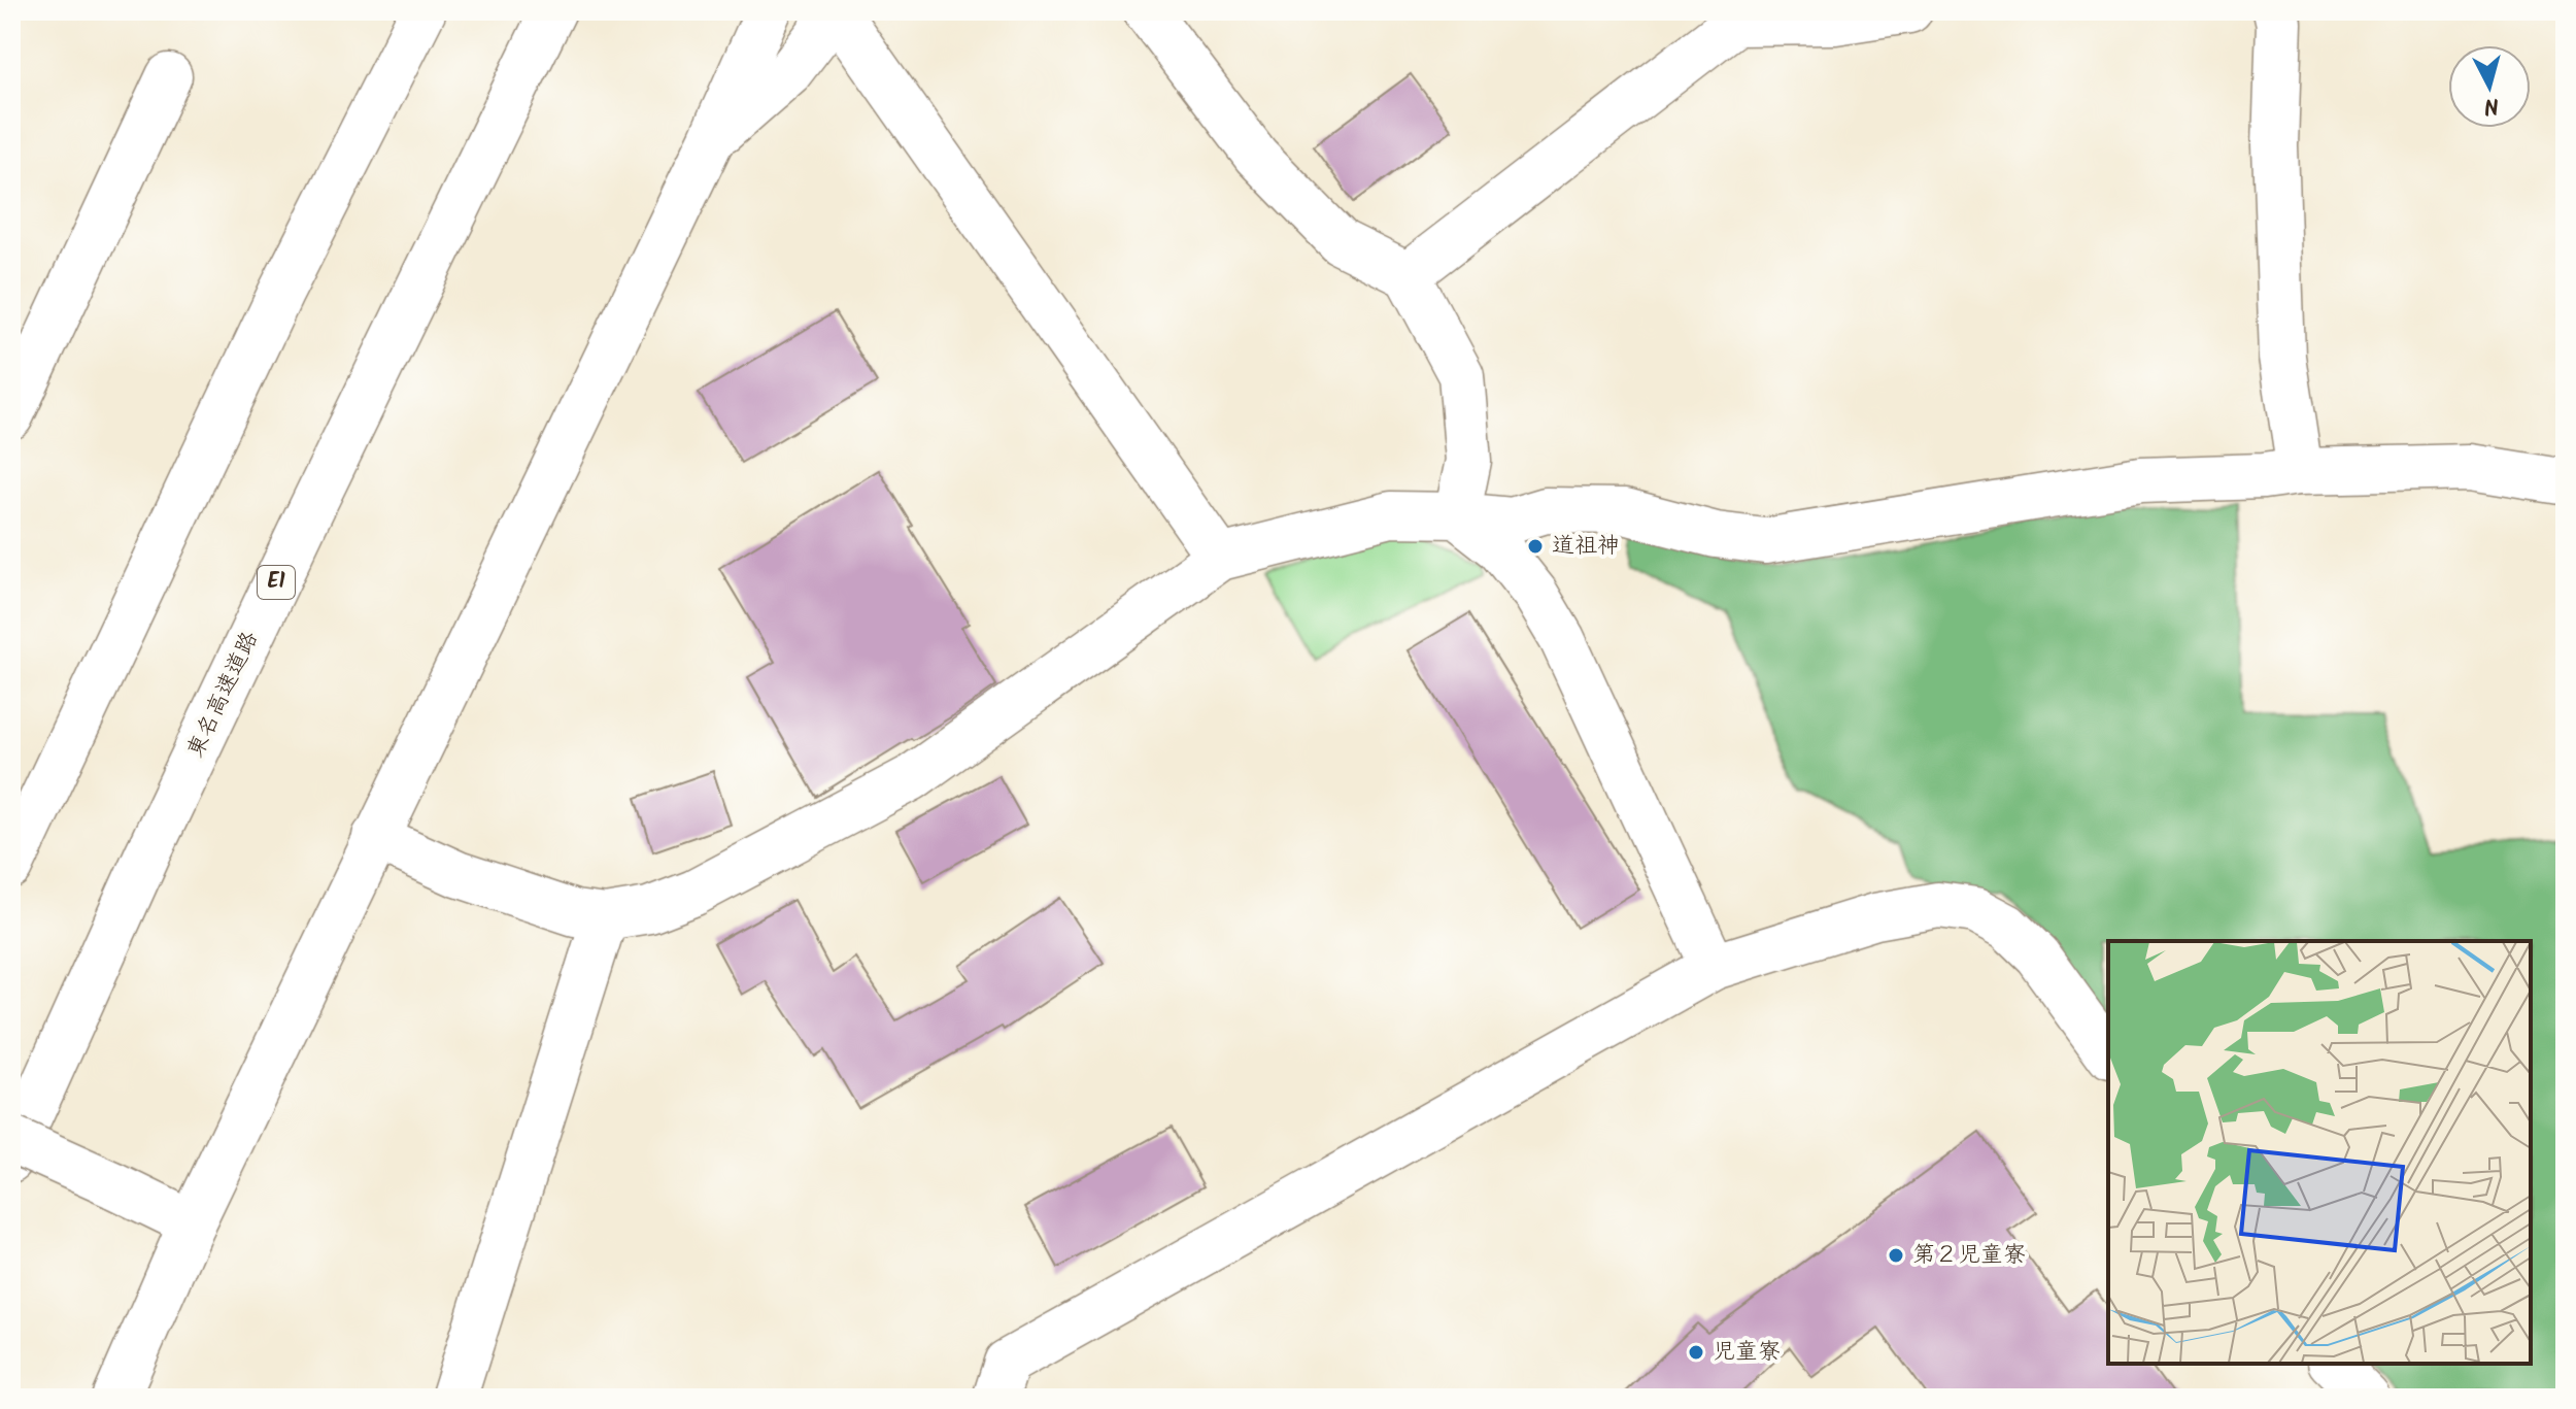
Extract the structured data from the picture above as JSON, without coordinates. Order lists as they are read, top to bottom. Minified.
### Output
{"streets":{"main road":["E1","東名高速道路"]},"places":["道祖神","第２児童寮","児童寮"],"north":"bottom"}
